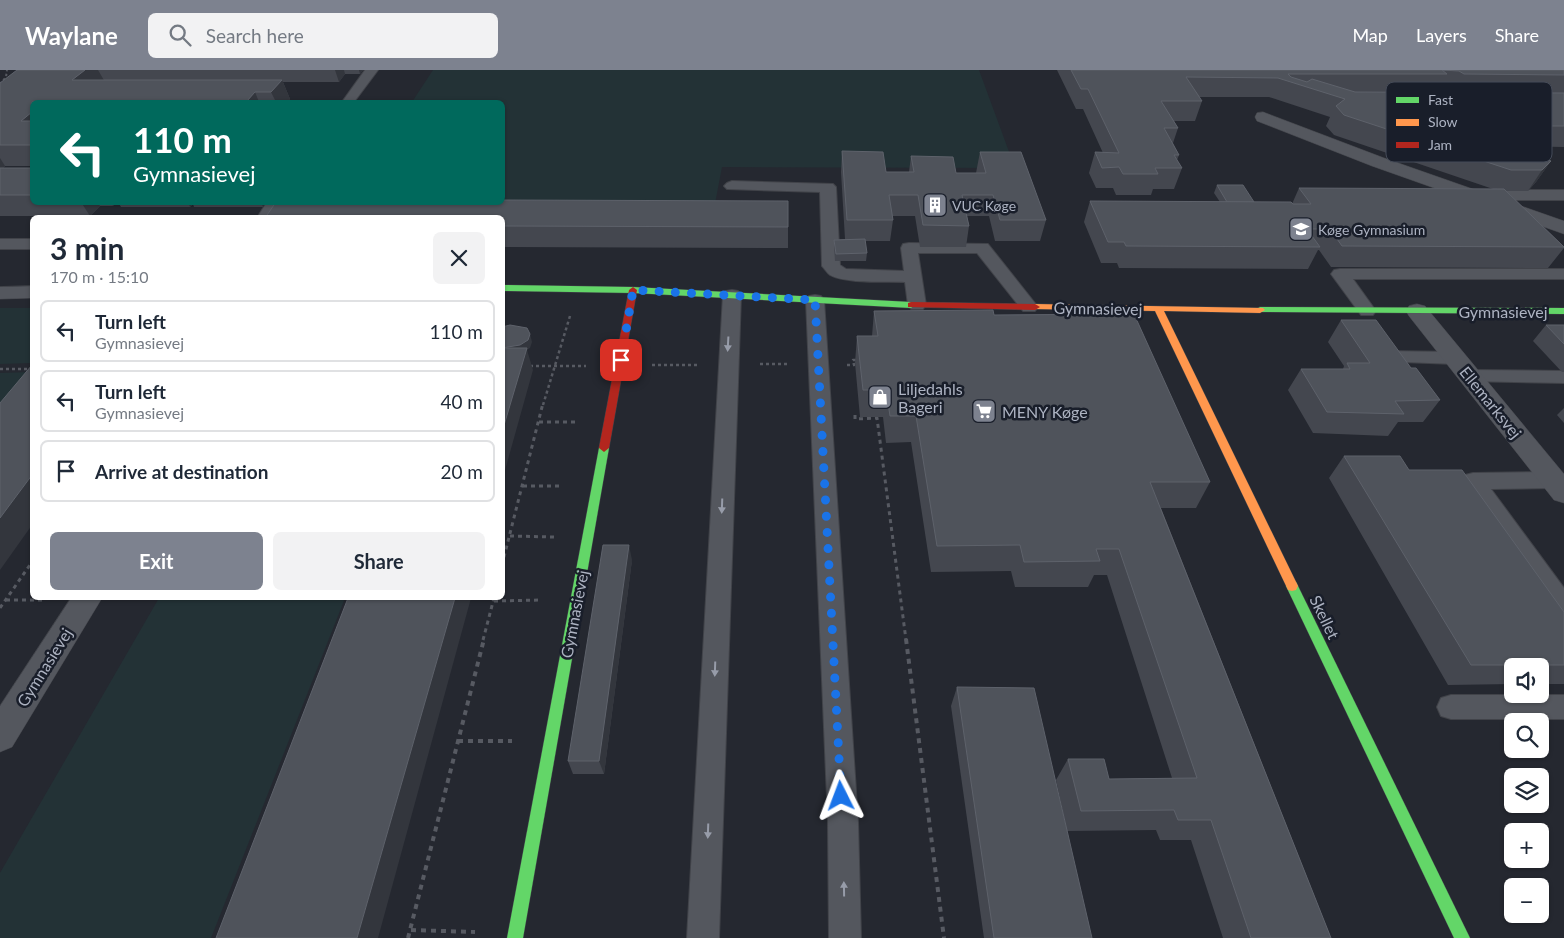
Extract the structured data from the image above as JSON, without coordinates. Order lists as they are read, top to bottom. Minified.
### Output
{"streets":{"street":["Gymnasievej","Ellemarksvej","Skellet"]},"crossings":[["Gymnasievej","Ellemarksvej"],["Gymnasievej","Skellet"]],"places":{"building":["VUC Køge"],"school or university":["Køge Gymnasium"],"shop":["Liljedahls Bageri"],"supermarket":["MENY Køge"]},"legend":["Fast","Slow","Jam"],"page":{"header":"Waylane","search":"Search here","nav":["Map","Layers","Share"],"turn":["110 m","Gymnasievej"],"heading":["3 min","170 m · 15:10"],"list":[{"name":"Turn left","note":"Gymnasievej","value":"110 m"},{"name":"Turn left","note":"Gymnasievej","value":"40 m"},{"name":"Arrive at destination","value":"20 m"}],"buttons":["Exit","Share"],"map_buttons":["+","−"]}}
